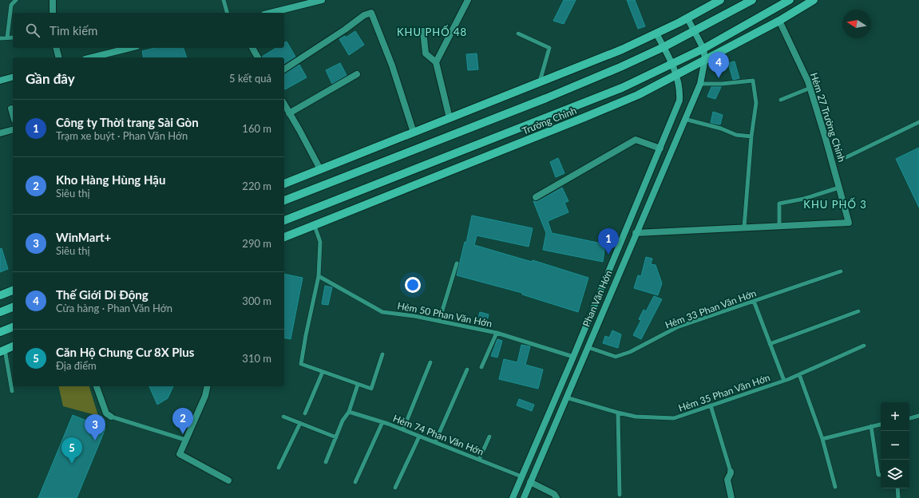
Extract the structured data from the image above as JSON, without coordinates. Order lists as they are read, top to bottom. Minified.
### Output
{"streets":{"main road":["Trường Chinh","Phan Văn Hớn"],"street":["Hẻm 27 Trường Chinh"],"lane":["Hẻm 33 Phan Văn Hớn","Hẻm 50 Phan Văn Hớn","Hẻm 35 Phan Văn Hớn","Hẻm 74 Phan Văn Hớn"]},"crossings":[["Hẻm 27 Trường Chinh","Trường Chinh"],["Trường Chinh","Phan Văn Hớn"],["Phan Văn Hớn","Hẻm 33 Phan Văn Hớn"],["Phan Văn Hớn","Hẻm 50 Phan Văn Hớn"],["Phan Văn Hớn","Hẻm 35 Phan Văn Hớn"],["Phan Văn Hớn","Hẻm 74 Phan Văn Hớn"]],"districts":["KHU PHỐ 48","KHU PHỐ 3"],"north":"left","page":{"search":"Tìm kiếm","pins":["4","1","2","3","5"],"heading":["Gần đây","5 kết quả"],"list":[{"mark":"1","name":"Công ty Thời trang Sài Gòn","note":"Trạm xe buýt · Phan Văn Hớn","value":"160 m"},{"mark":"2","name":"Kho Hàng Hùng Hậu","note":"Siêu thị","value":"220 m"},{"mark":"3","name":"WinMart+","note":"Siêu thị","value":"290 m"},{"mark":"4","name":"Thế Giới Di Động","note":"Cửa hàng · Phan Văn Hớn","value":"300 m"},{"mark":"5","name":"Căn Hộ Chung Cư 8X Plus","note":"Địa điểm","value":"310 m"}],"map_buttons":["+","−"]}}
